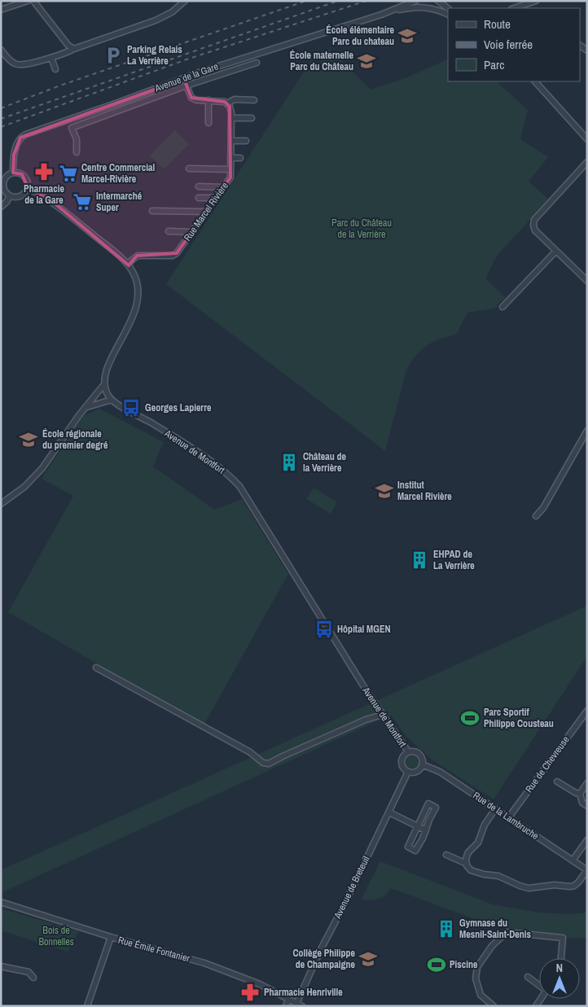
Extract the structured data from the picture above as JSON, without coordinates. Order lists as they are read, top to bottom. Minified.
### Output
{"streets":{"street":["Avenue de la Gare","Rue Marcel Rivière","Avenue de Montfort","Rue de Chevreuse","Rue de la Lambruche","Avenue de Breteuil","Rue Émile Fontanier"]},"crossings":[["Avenue de Montfort","Rue de la Lambruche"],["Avenue de Montfort","Avenue de Breteuil"],["Rue de Chevreuse","Rue de la Lambruche"],["Rue de la Lambruche","Avenue de Breteuil"],["Avenue de Breteuil","Rue Émile Fontanier"]],"parks":["Parc du Château de la Verrière","Bois de Bonnelles"],"places":{"school or university":["École élémentaire Parc du chateau","École maternelle Parc du Château","École régionale du premier degré","Institut Marcel Rivière","Collège Philippe de Champaigne"],"parking":["Parking Relais La Verrière"],"pharmacy":["Pharmacie de la Gare","Pharmacie Henriville"],"supermarket":["Centre Commercial Marcel-Rivière","Intermarché Super"],"bus stop":["Georges Lapierre","Hôpital MGEN"],"building":["Château de la Verrière","EHPAD de La Verrière","Gymnase du Mesnil-Saint-Denis"],"sports":["Parc Sportif Philippe Cousteau","Piscine"]},"legend":["Route","Voie ferrée","Parc"],"north":"top"}
